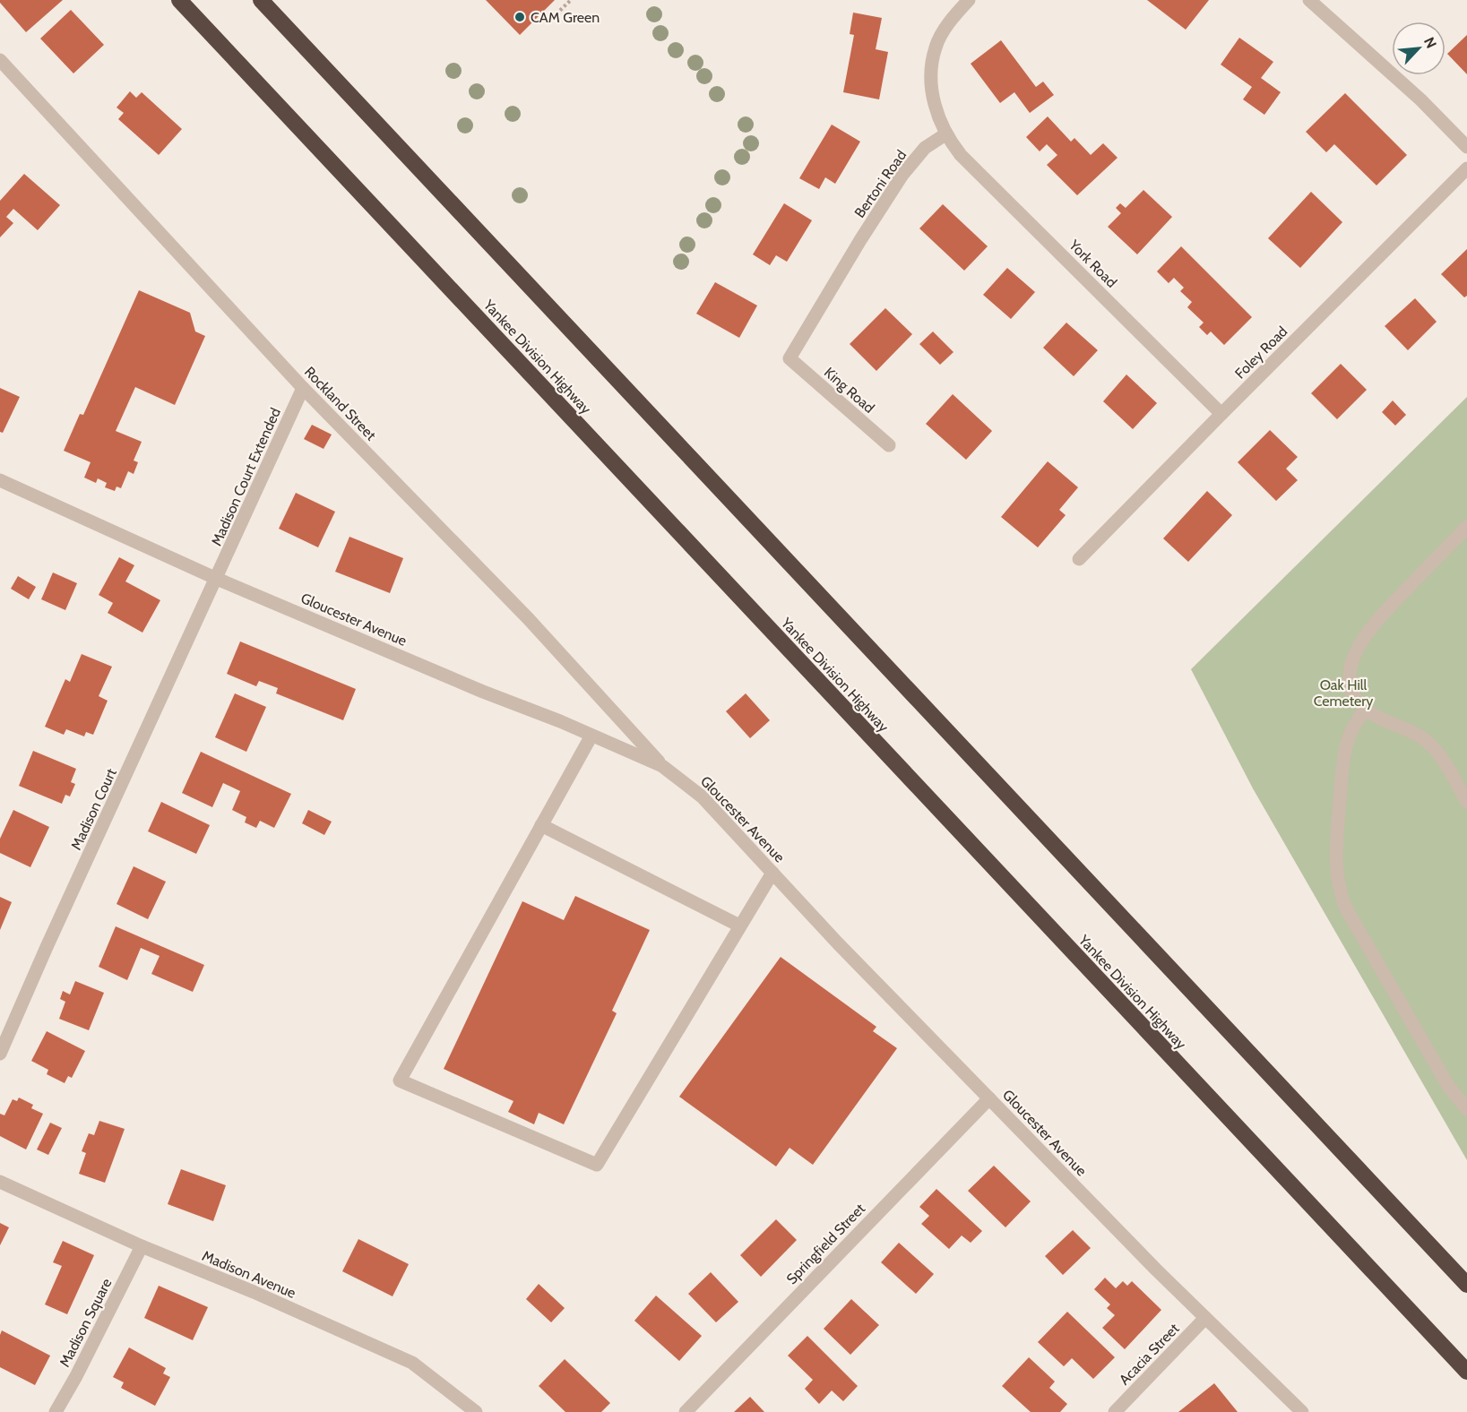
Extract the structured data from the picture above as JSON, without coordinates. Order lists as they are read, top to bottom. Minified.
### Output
{"streets":{"highway":["Yankee Division Highway"],"street":["Bertoni Road","York Road","Foley Road","King Road","Rockland Street","Madison Court Extended","Gloucester Avenue","Madison Court","Springfield Street","Madison Avenue","Madison Square","Acacia Street"]},"crossings":[["Bertoni Road","York Road"],["Bertoni Road","King Road"],["York Road","Foley Road"],["Rockland Street","Madison Court Extended"],["Rockland Street","Gloucester Avenue"],["Madison Court Extended","Gloucester Avenue"],["Madison Court Extended","Madison Court"],["Gloucester Avenue","Madison Court"],["Gloucester Avenue","Springfield Street"],["Gloucester Avenue","Acacia Street"],["Madison Avenue","Madison Square"]],"parks":["Oak Hill Cemetery"],"places":["CAM Green"],"north":"top right"}
